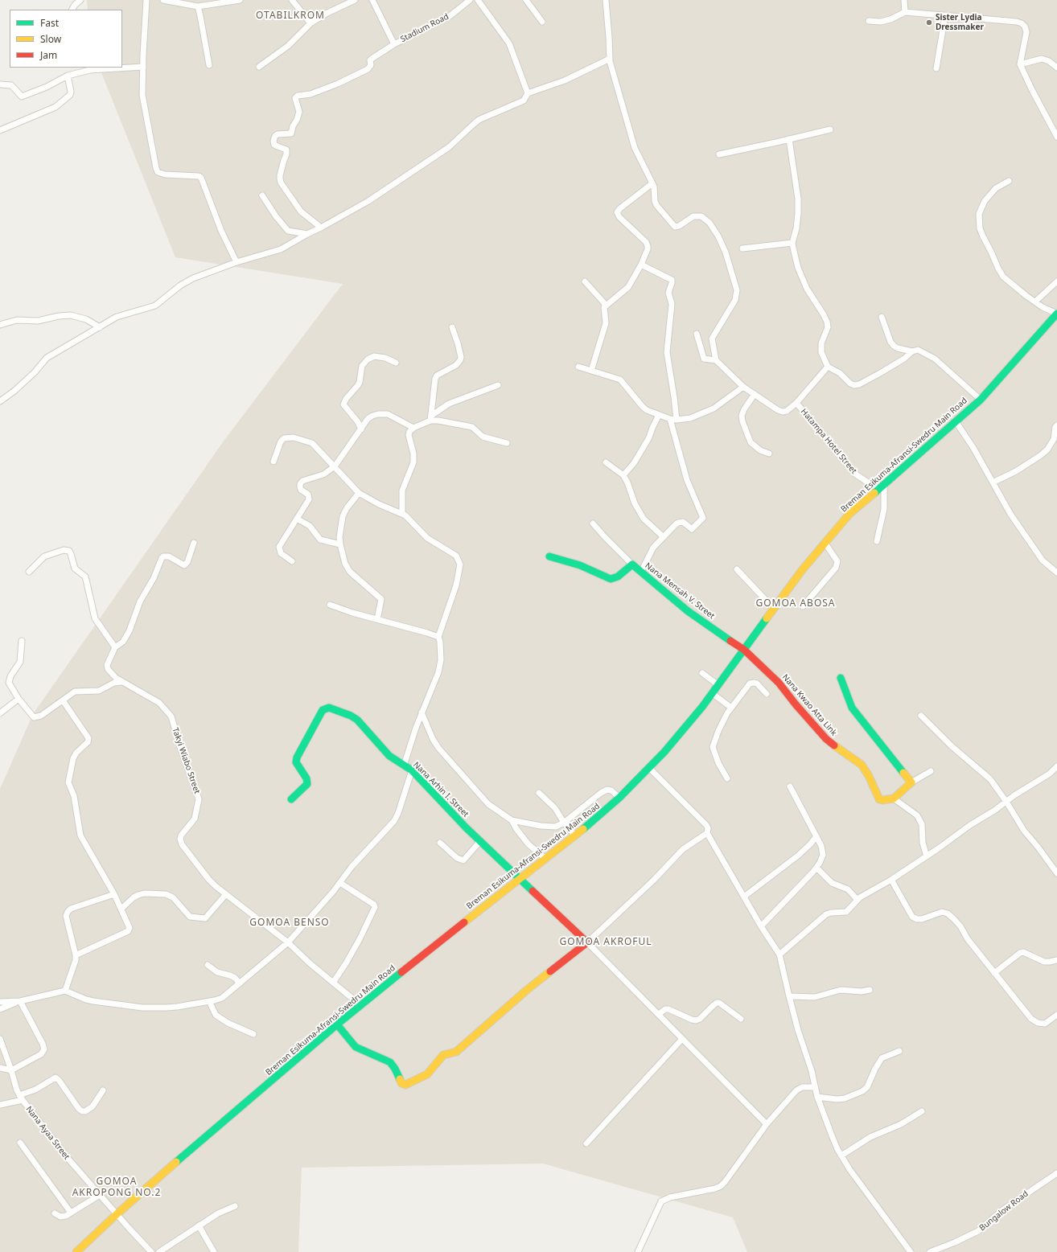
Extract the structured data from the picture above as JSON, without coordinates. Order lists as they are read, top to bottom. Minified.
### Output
{"streets":{"street":["Stadium Road","Hatampa Hotel Street","Breman Esikuma-Afransi-Swedru Main Road","Nana Mensah V. Street","Nana Kwao Atta Link","Takyi Wiabo Street","Nana Arhin I. Street","Nana Ayaa Street","Bungalow Road"]},"crossings":[["Hatampa Hotel Street","Breman Esikuma-Afransi-Swedru Main Road"],["Breman Esikuma-Afransi-Swedru Main Road","Nana Mensah V. Street"],["Breman Esikuma-Afransi-Swedru Main Road","Nana Kwao Atta Link"],["Breman Esikuma-Afransi-Swedru Main Road","Takyi Wiabo Street"],["Breman Esikuma-Afransi-Swedru Main Road","Nana Arhin I. Street"],["Breman Esikuma-Afransi-Swedru Main Road","Nana Ayaa Street"],["Nana Mensah V. Street","Nana Kwao Atta Link"]],"districts":["OTABILKROM","GOMOA ABOSA","GOMOA BENSO","GOMOA AKROFUL","GOMOA AKROPONG NO.2"],"places":["Sister Lydia Dressmaker"],"legend":["Fast","Slow","Jam"]}
